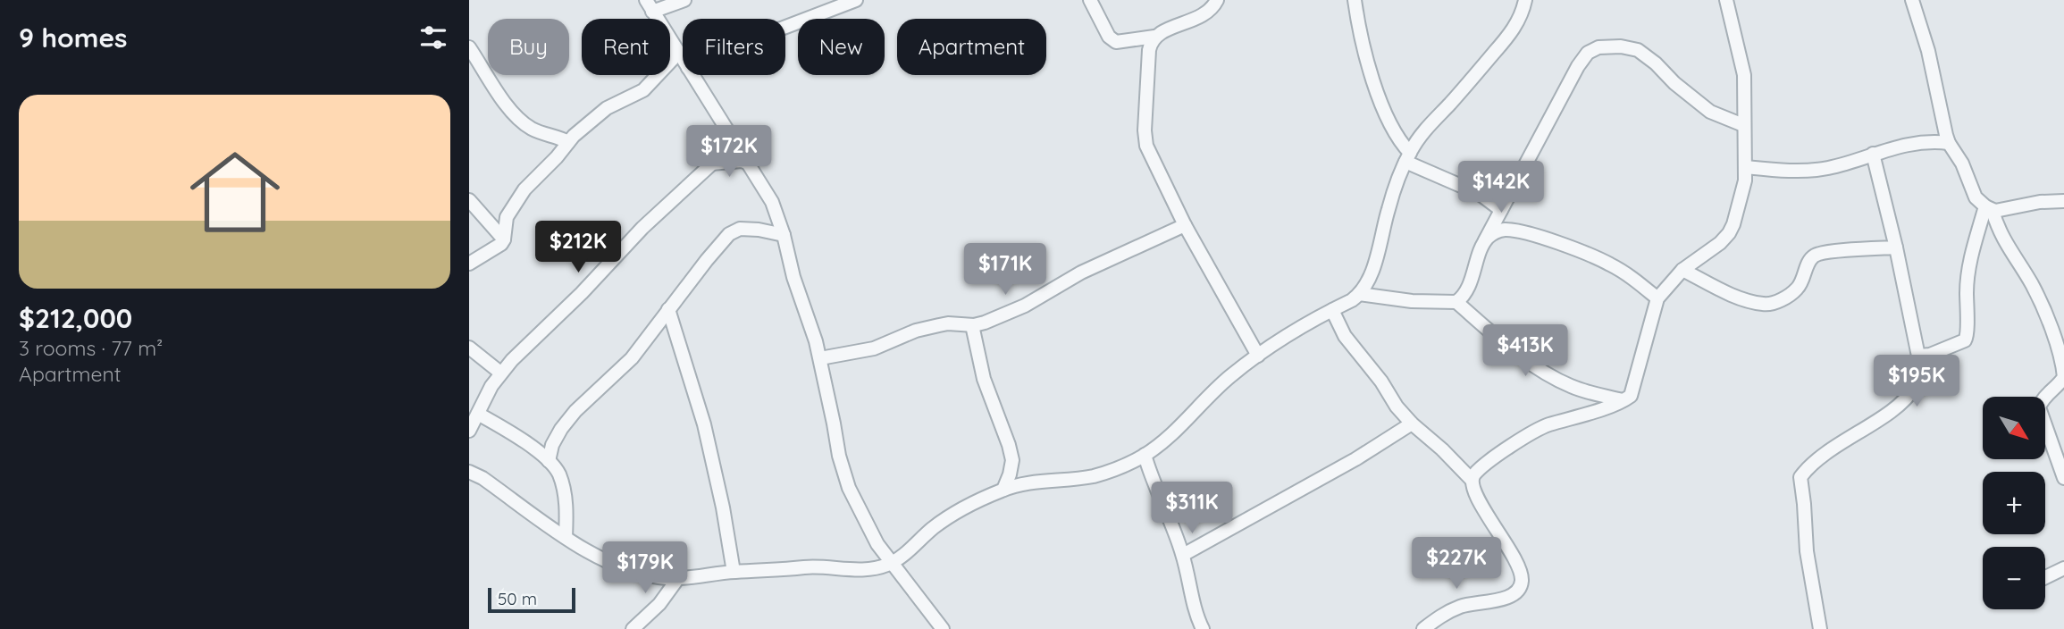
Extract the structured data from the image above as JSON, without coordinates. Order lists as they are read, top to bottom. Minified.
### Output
{"scale_bar":"50 m","north":"bottom right","page":{"heading":"9 homes","chip":["Buy","Rent","Filters","New","Apartment"],"list":[{"name":"$212,000","note":"3 rooms · 77 m² · Apartment"}],"price":["$172K","$142K","$212K","$171K","$413K","$195K","$311K","$227K","$179K"],"map_buttons":["+","−"],"scale":"50 m"}}
